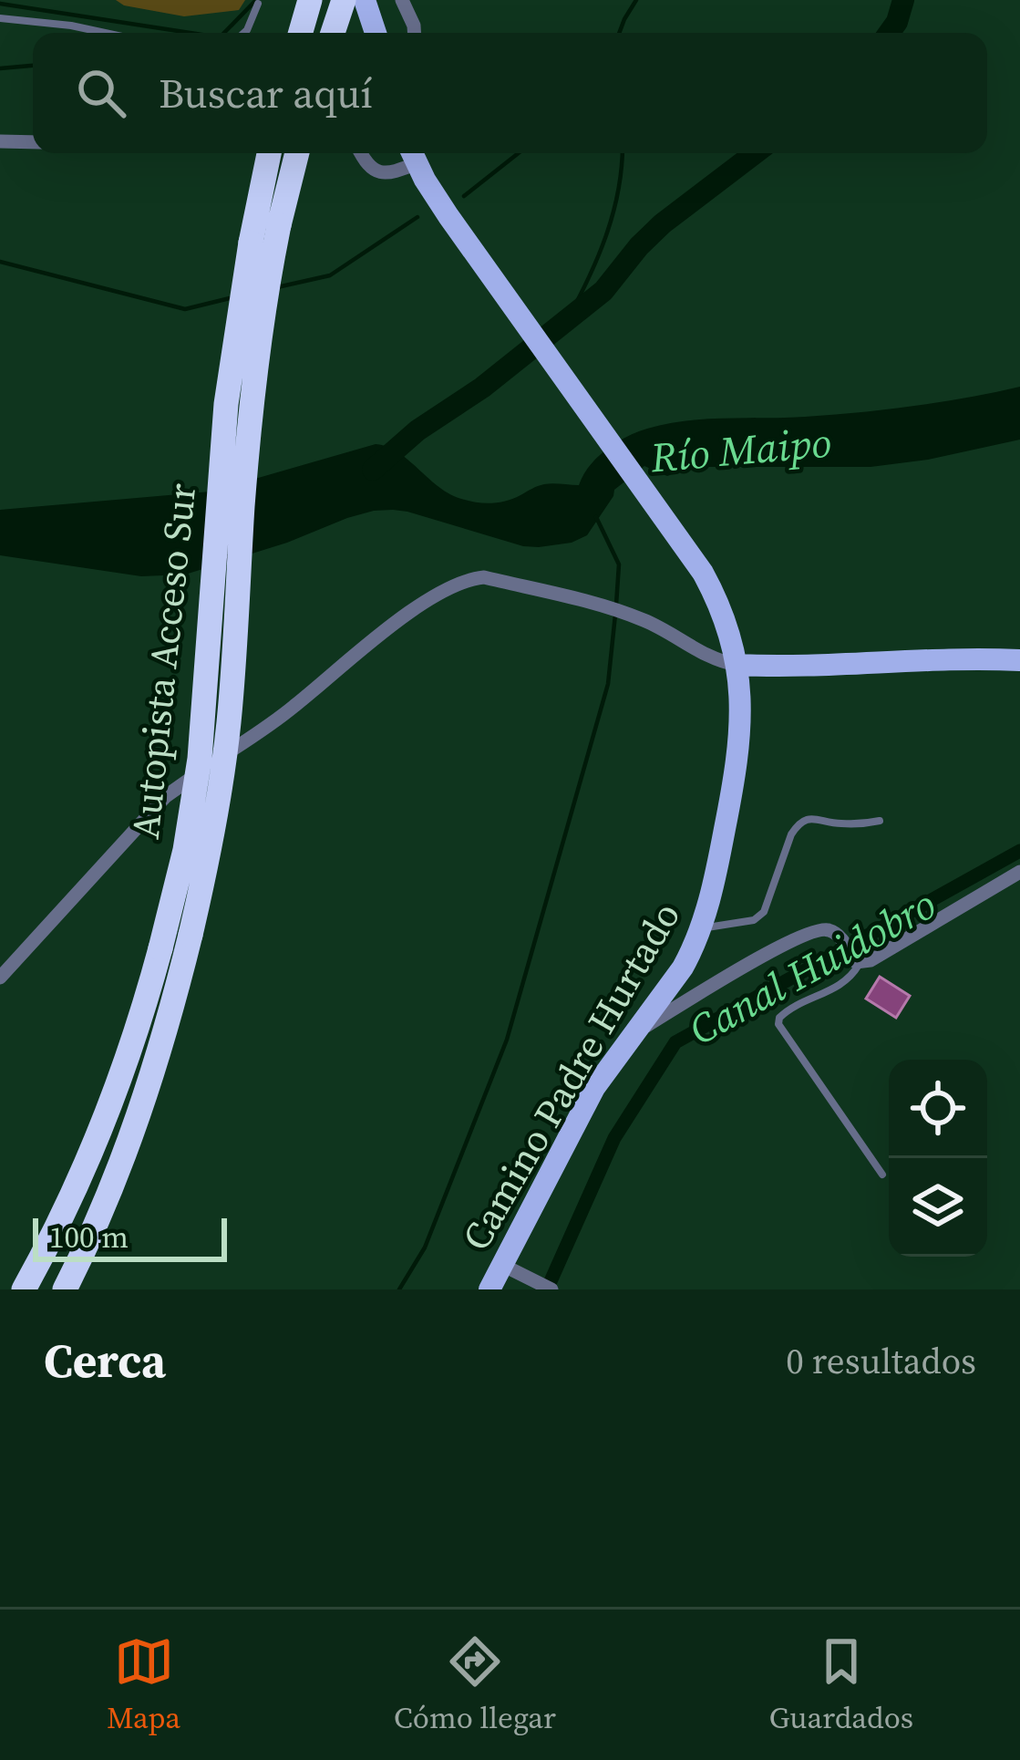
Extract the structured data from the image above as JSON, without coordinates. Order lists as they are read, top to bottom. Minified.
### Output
{"streets":{"highway":["Autopista Acceso Sur"],"main road":["Camino Padre Hurtado"]},"water":["Río Maipo","Canal Huidobro"],"scale_bar":"100 m","page":{"search":"Buscar aquí","scale":"100 m","heading":["Cerca","0 resultados"],"nav":["Mapa","Cómo llegar","Guardados"]}}
